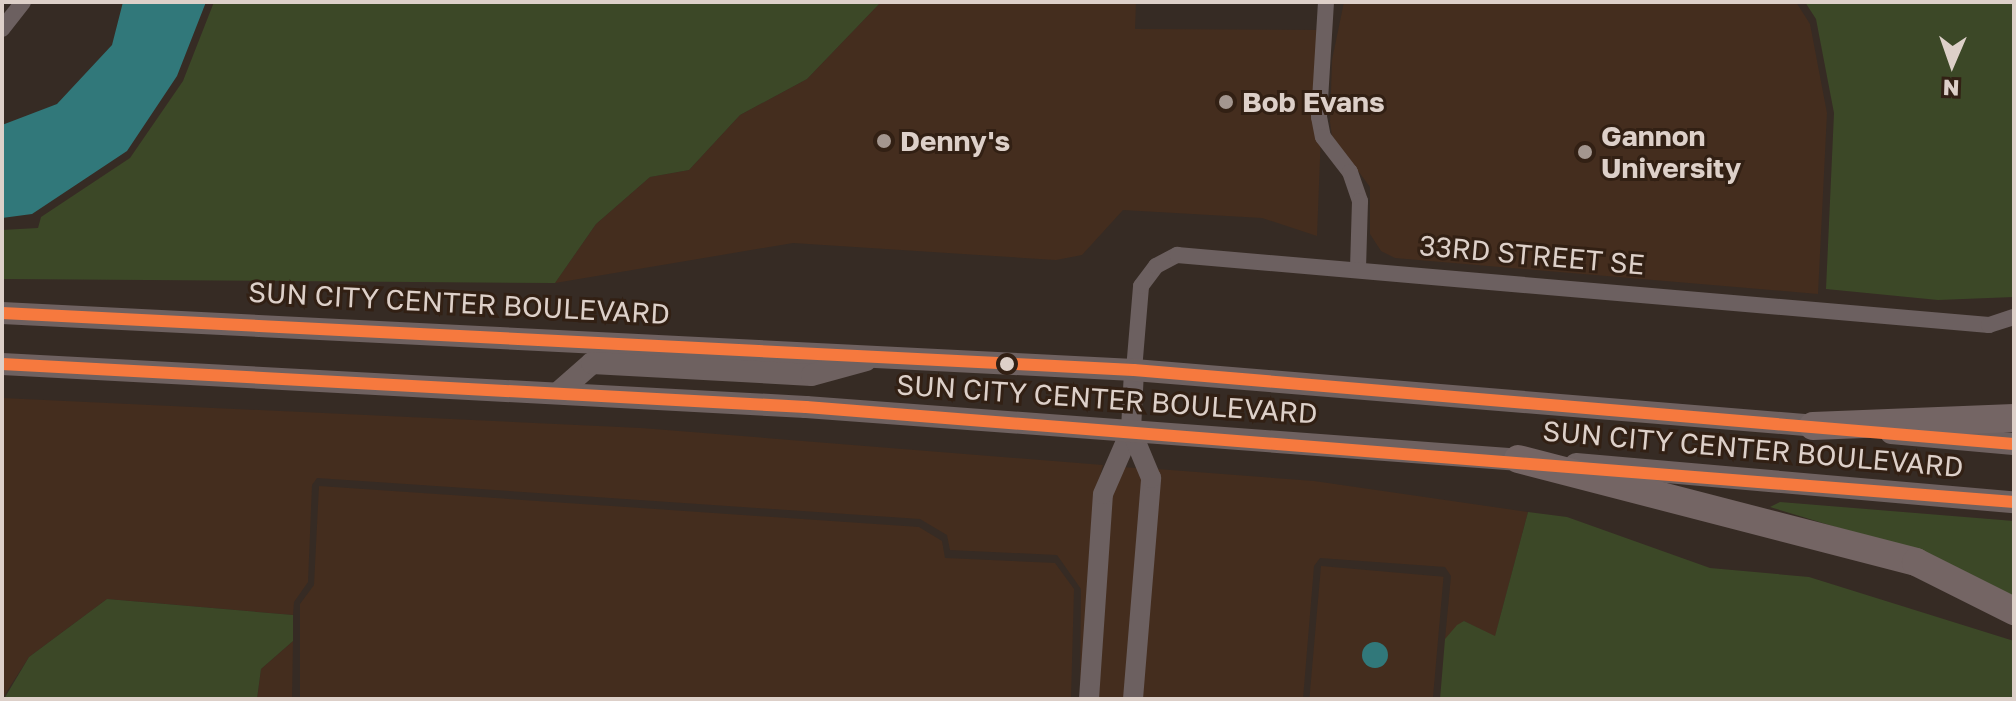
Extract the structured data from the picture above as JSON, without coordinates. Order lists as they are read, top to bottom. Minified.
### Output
{"streets":{"main road":["SUN CITY CENTER BOULEVARD"],"street":["33RD STREET SE"]},"crossings":[["33RD STREET SE","SUN CITY CENTER BOULEVARD"]],"places":["Bob Evans","Denny's","Gannon University"],"north":"bottom"}
